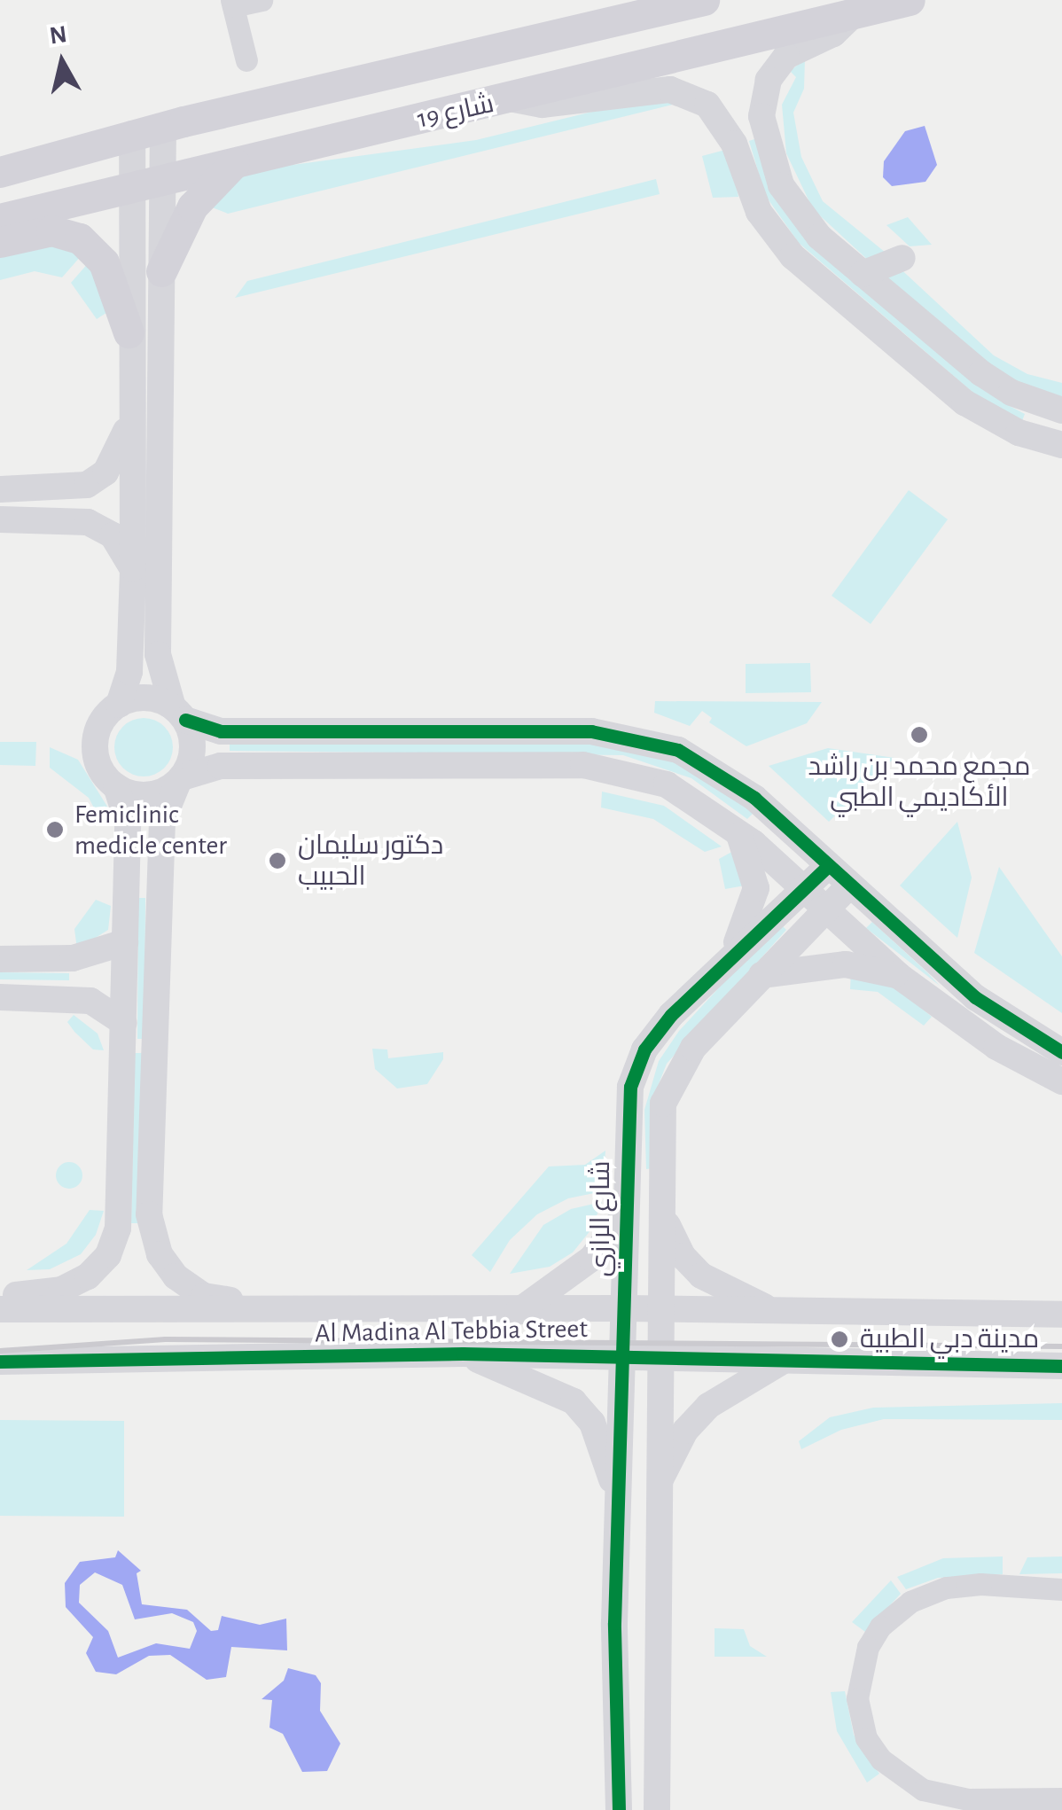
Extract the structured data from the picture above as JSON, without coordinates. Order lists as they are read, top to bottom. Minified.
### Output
{"streets":{"main road":["شارع 19"],"street":["شارع الرازي","Al Madina Al Tebbia Street"]},"crossings":[["شارع الرازي","Al Madina Al Tebbia Street"]],"places":["مجمع محمد بن راشد الأكاديمي الطبي","Femiclinic medicle center","دكتور سليمان الحبيب","مدينة دبي الطبية"],"north":"top"}
